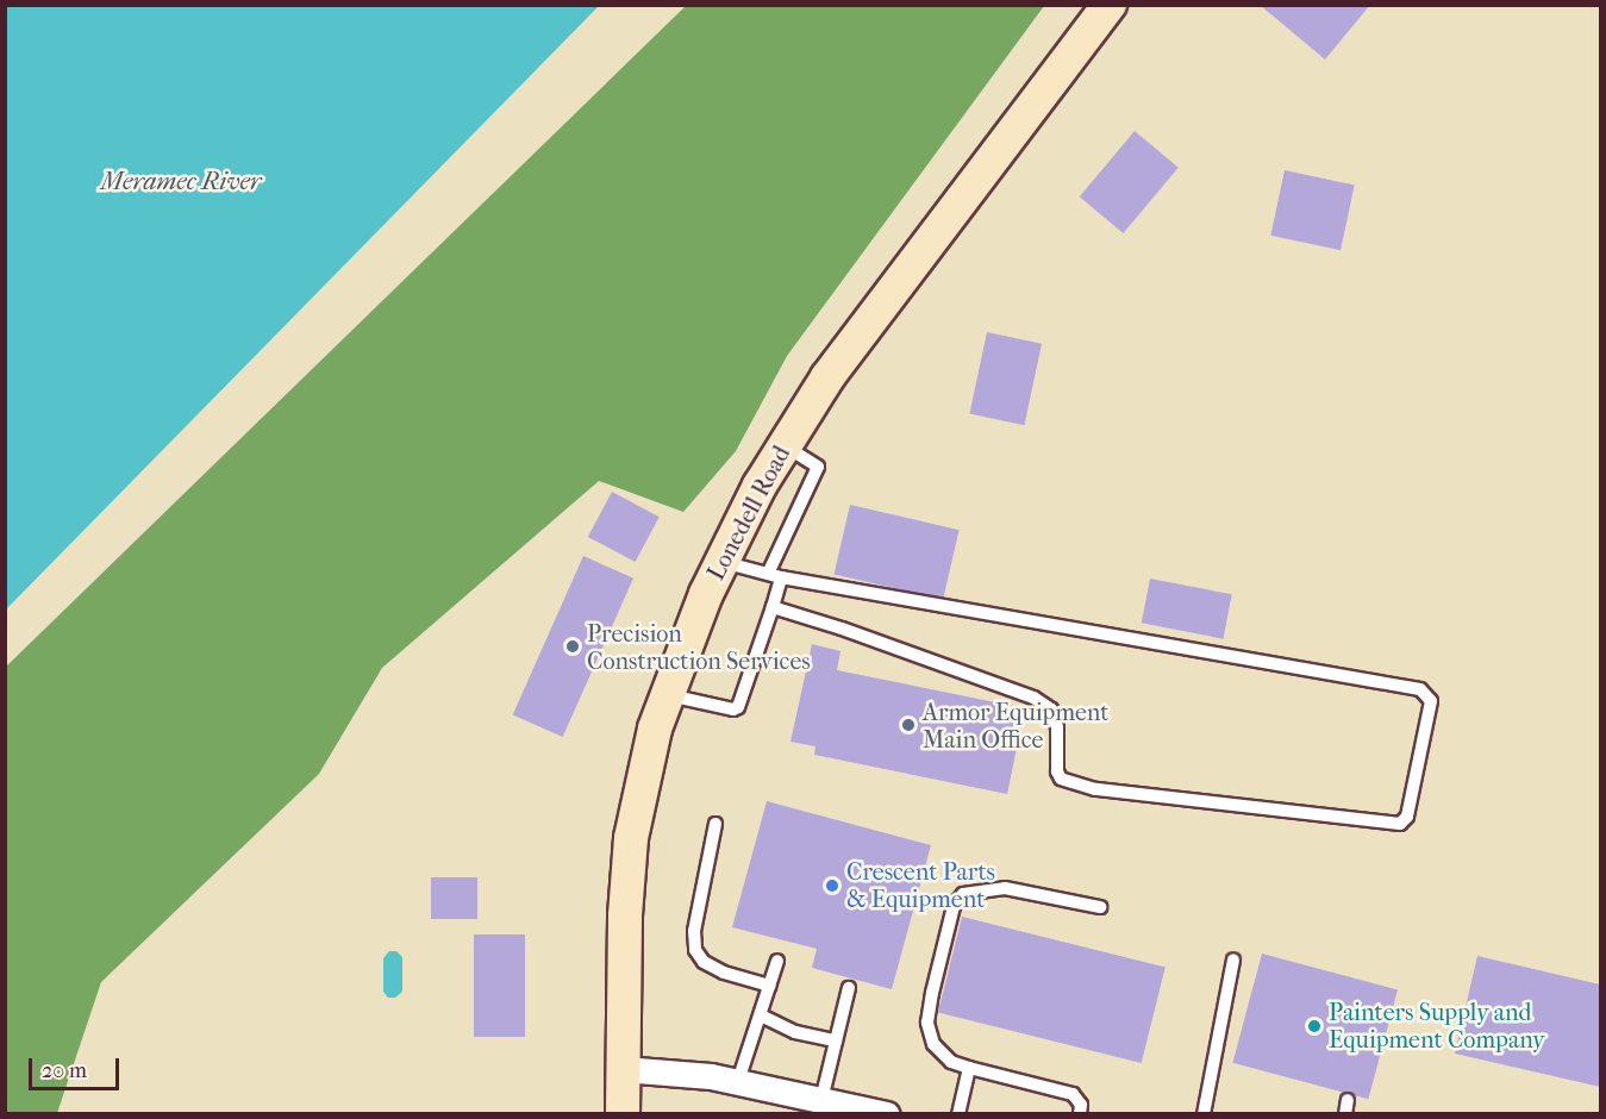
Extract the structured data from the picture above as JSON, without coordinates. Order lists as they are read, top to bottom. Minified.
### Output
{"streets":{"street":["Lonedell Road"]},"water":["Meramec River"],"places":["Precision Construction Services","Armor Equipment Main Office","Crescent Parts & Equipment","Painters Supply and Equipment Company"],"scale_bar":"20 m"}
